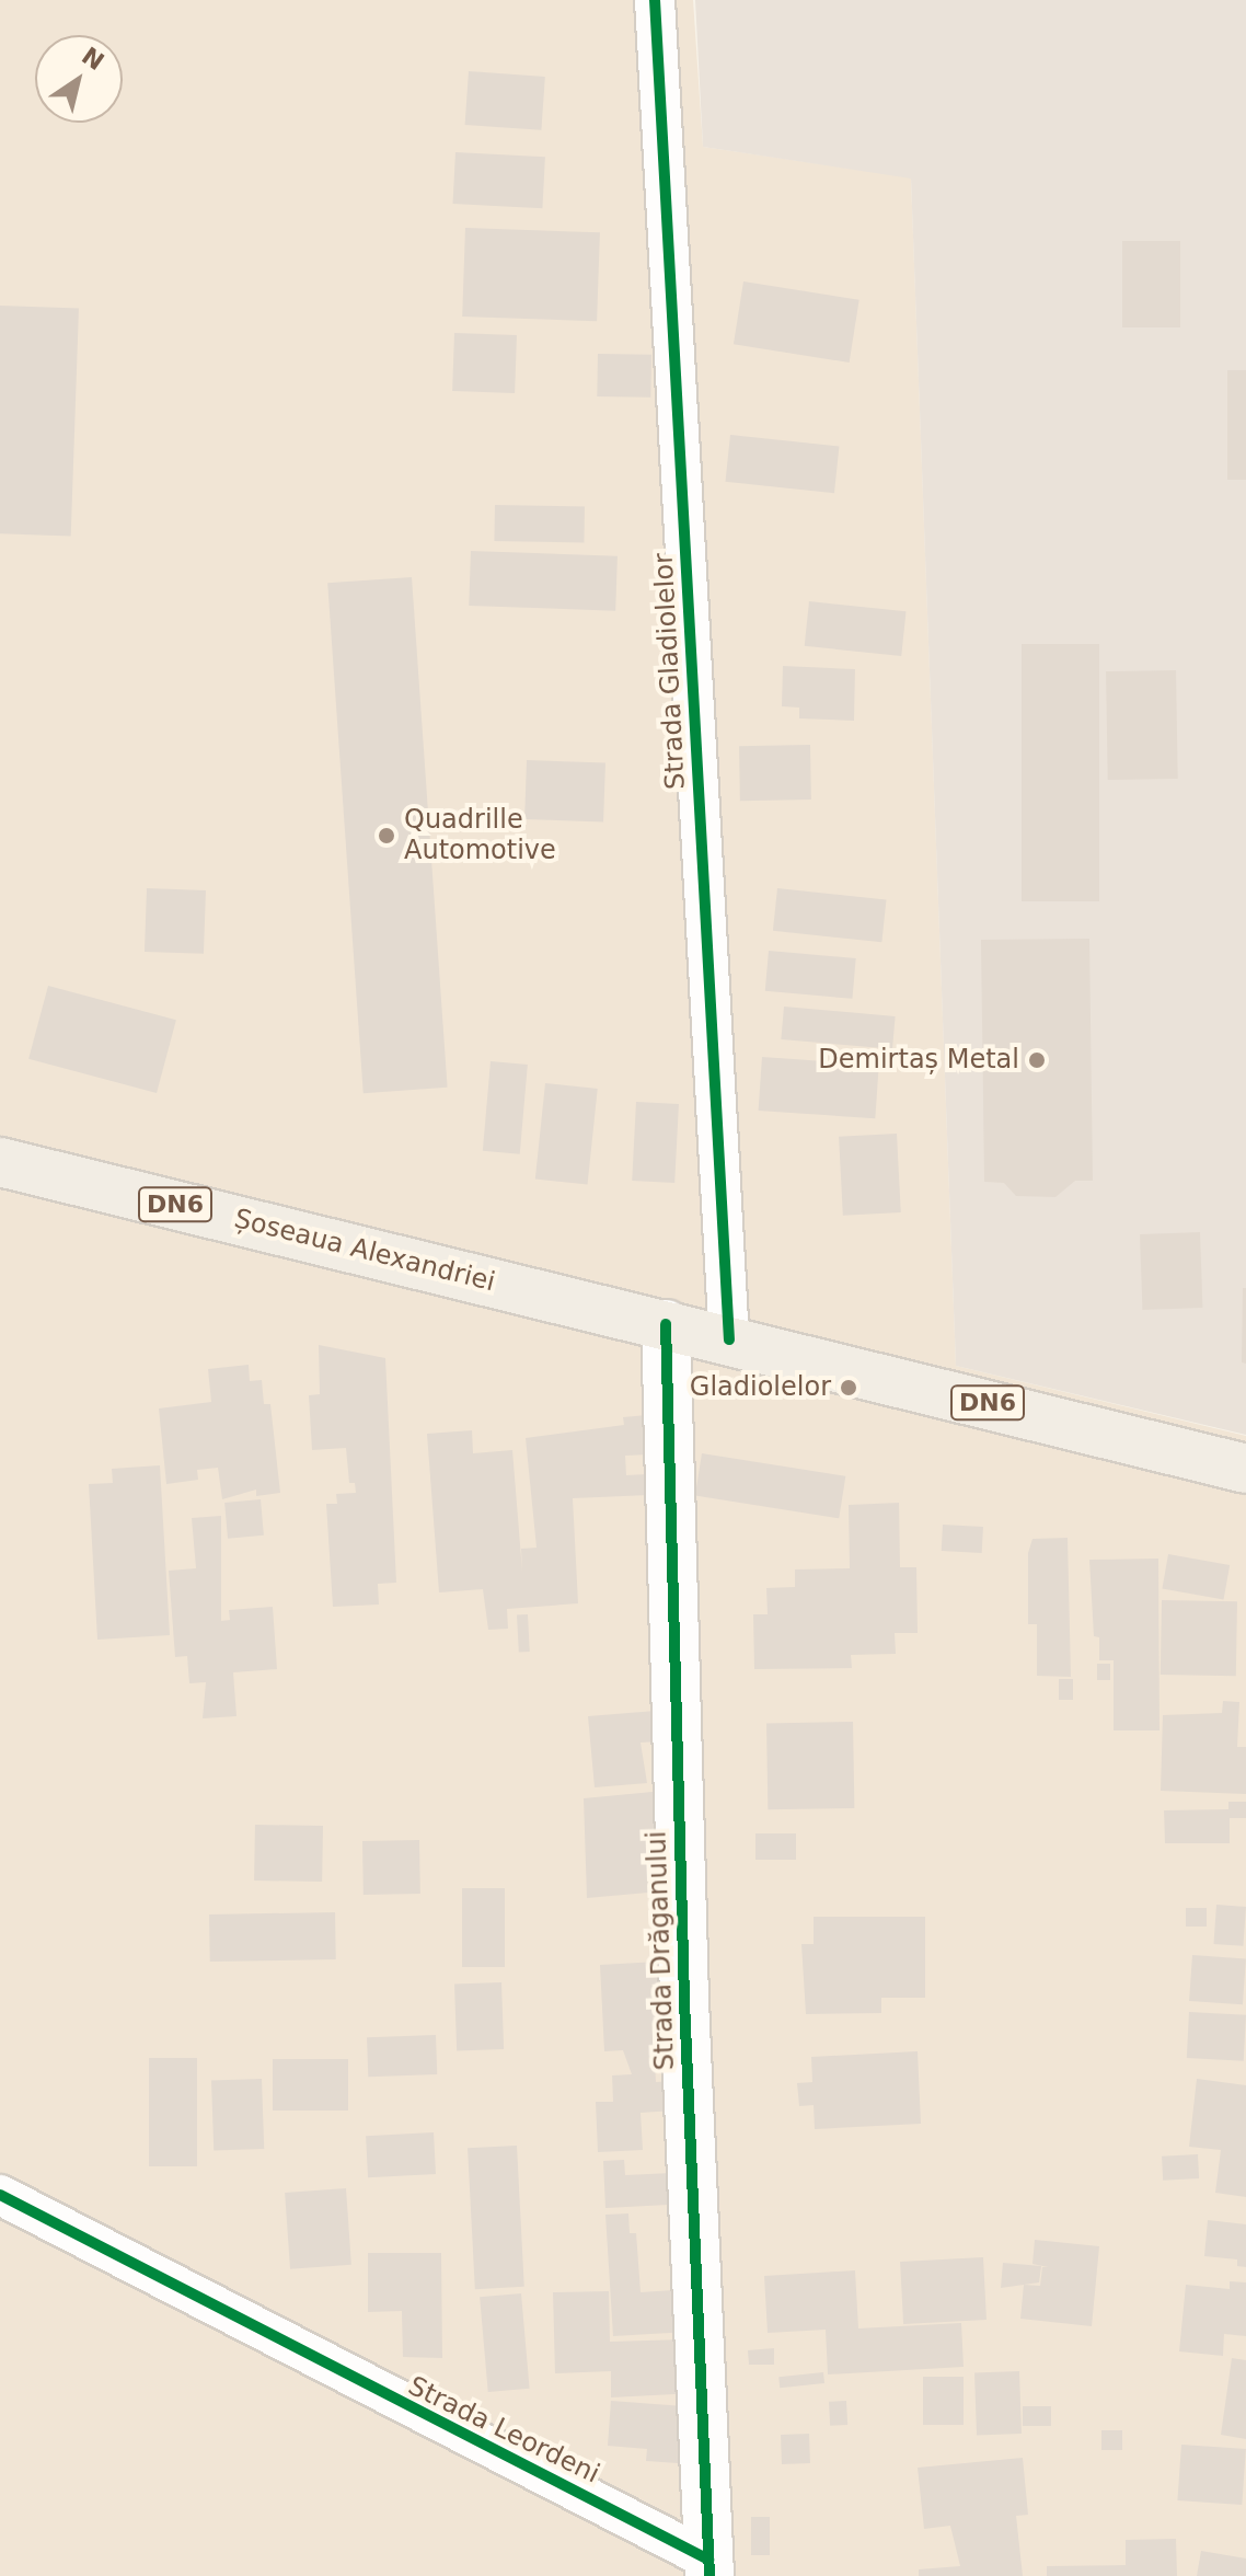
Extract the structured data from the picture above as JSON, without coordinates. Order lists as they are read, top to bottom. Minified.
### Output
{"streets":{"main road":["DN6","Șoseaua Alexandriei"],"street":["Strada Gladiolelor","Strada Drăganului","Strada Leordeni"]},"crossings":[["Strada Gladiolelor","DN6"],["Strada Gladiolelor","Șoseaua Alexandriei"],["DN6","Șoseaua Alexandriei"],["Șoseaua Alexandriei","Strada Drăganului"],["Strada Drăganului","Strada Leordeni"]],"places":["Quadrille Automotive","Demirtaș Metal","Gladiolelor"],"north":"top right"}
